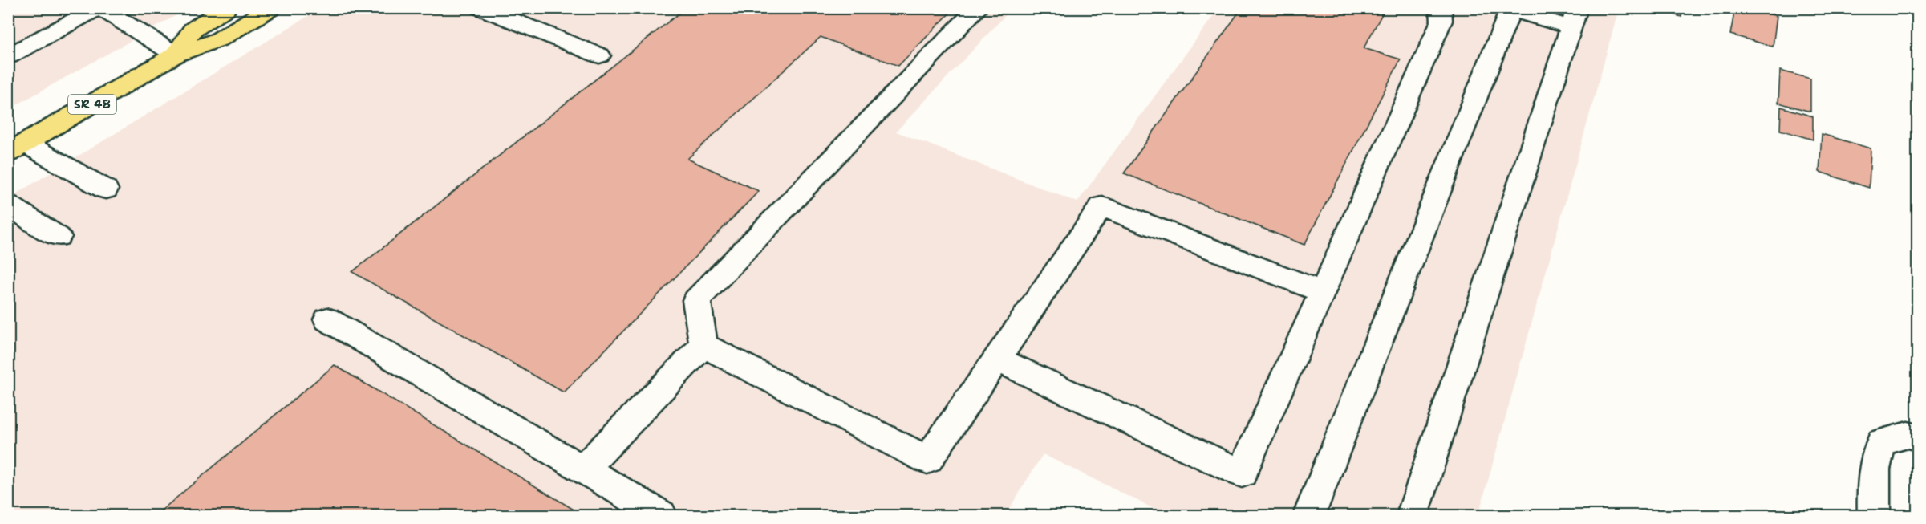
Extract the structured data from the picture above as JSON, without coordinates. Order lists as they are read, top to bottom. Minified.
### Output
{"streets":{"main road":["SR 48"]}}
